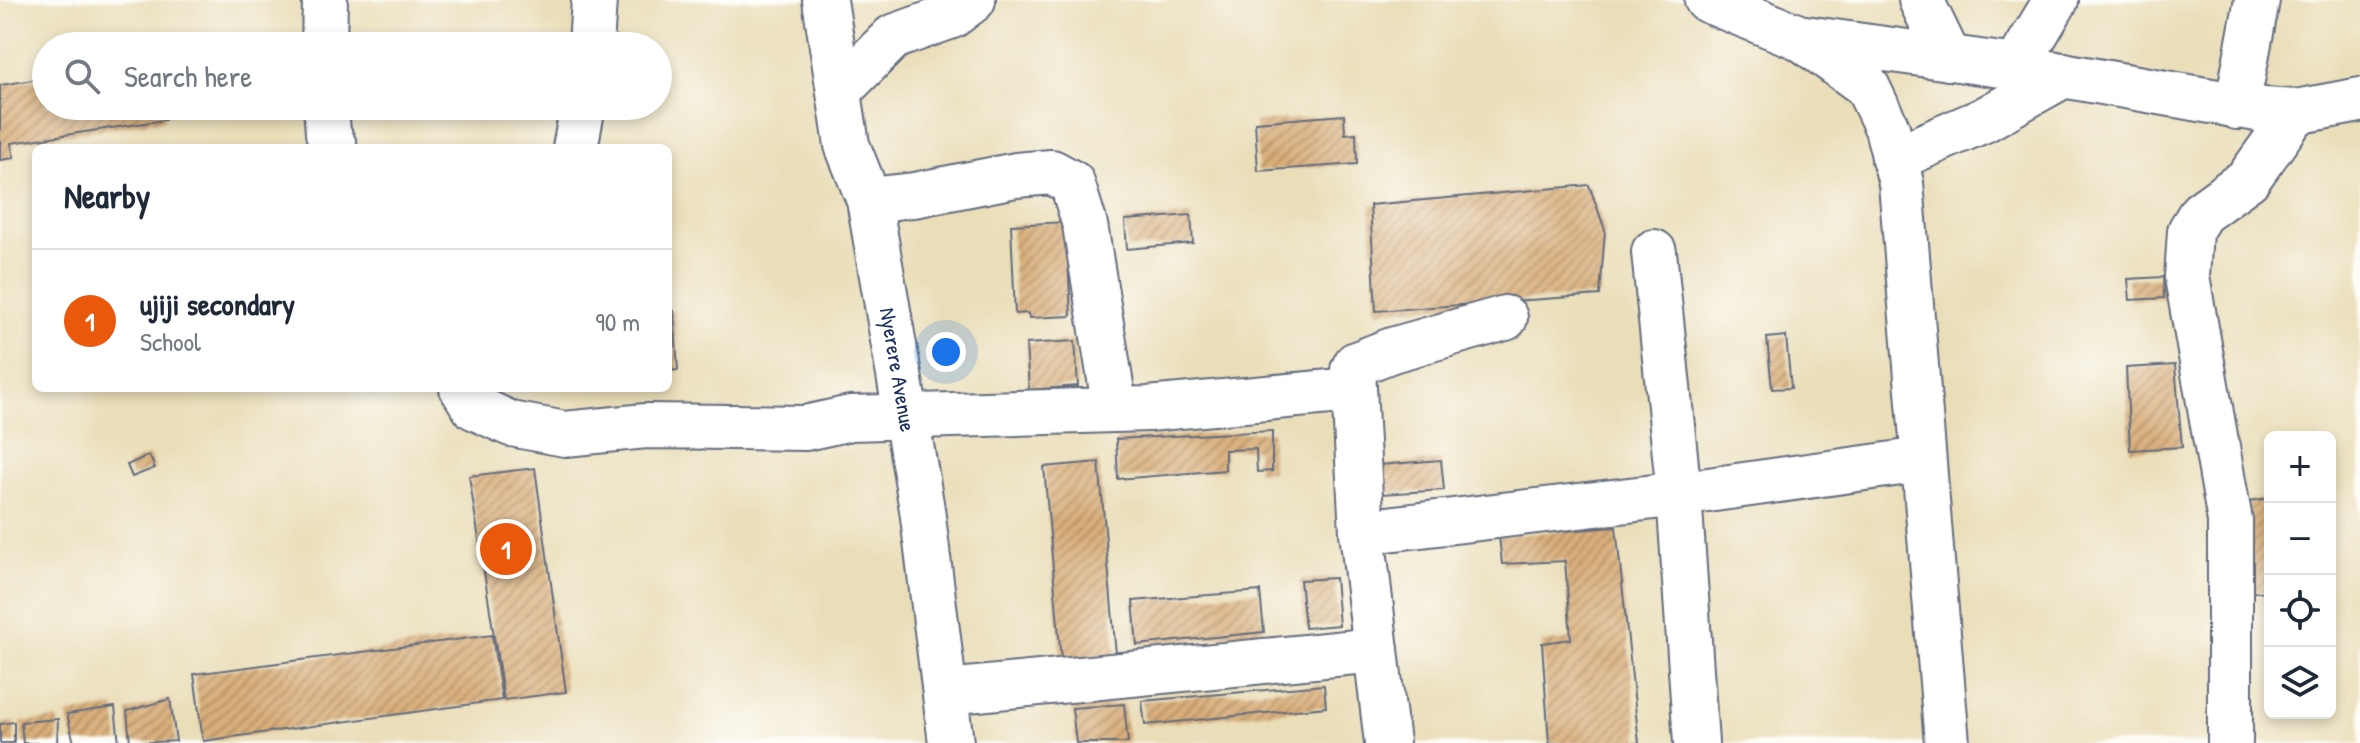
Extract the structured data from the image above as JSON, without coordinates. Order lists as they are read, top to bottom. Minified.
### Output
{"streets":{"main road":["Nyerere Avenue"]},"page":{"search":"Search here","heading":"Nearby","list":[{"mark":"1","name":"ujiji secondary","note":"School","value":"90 m"}],"map_buttons":["+","−"],"pins":"1"}}
